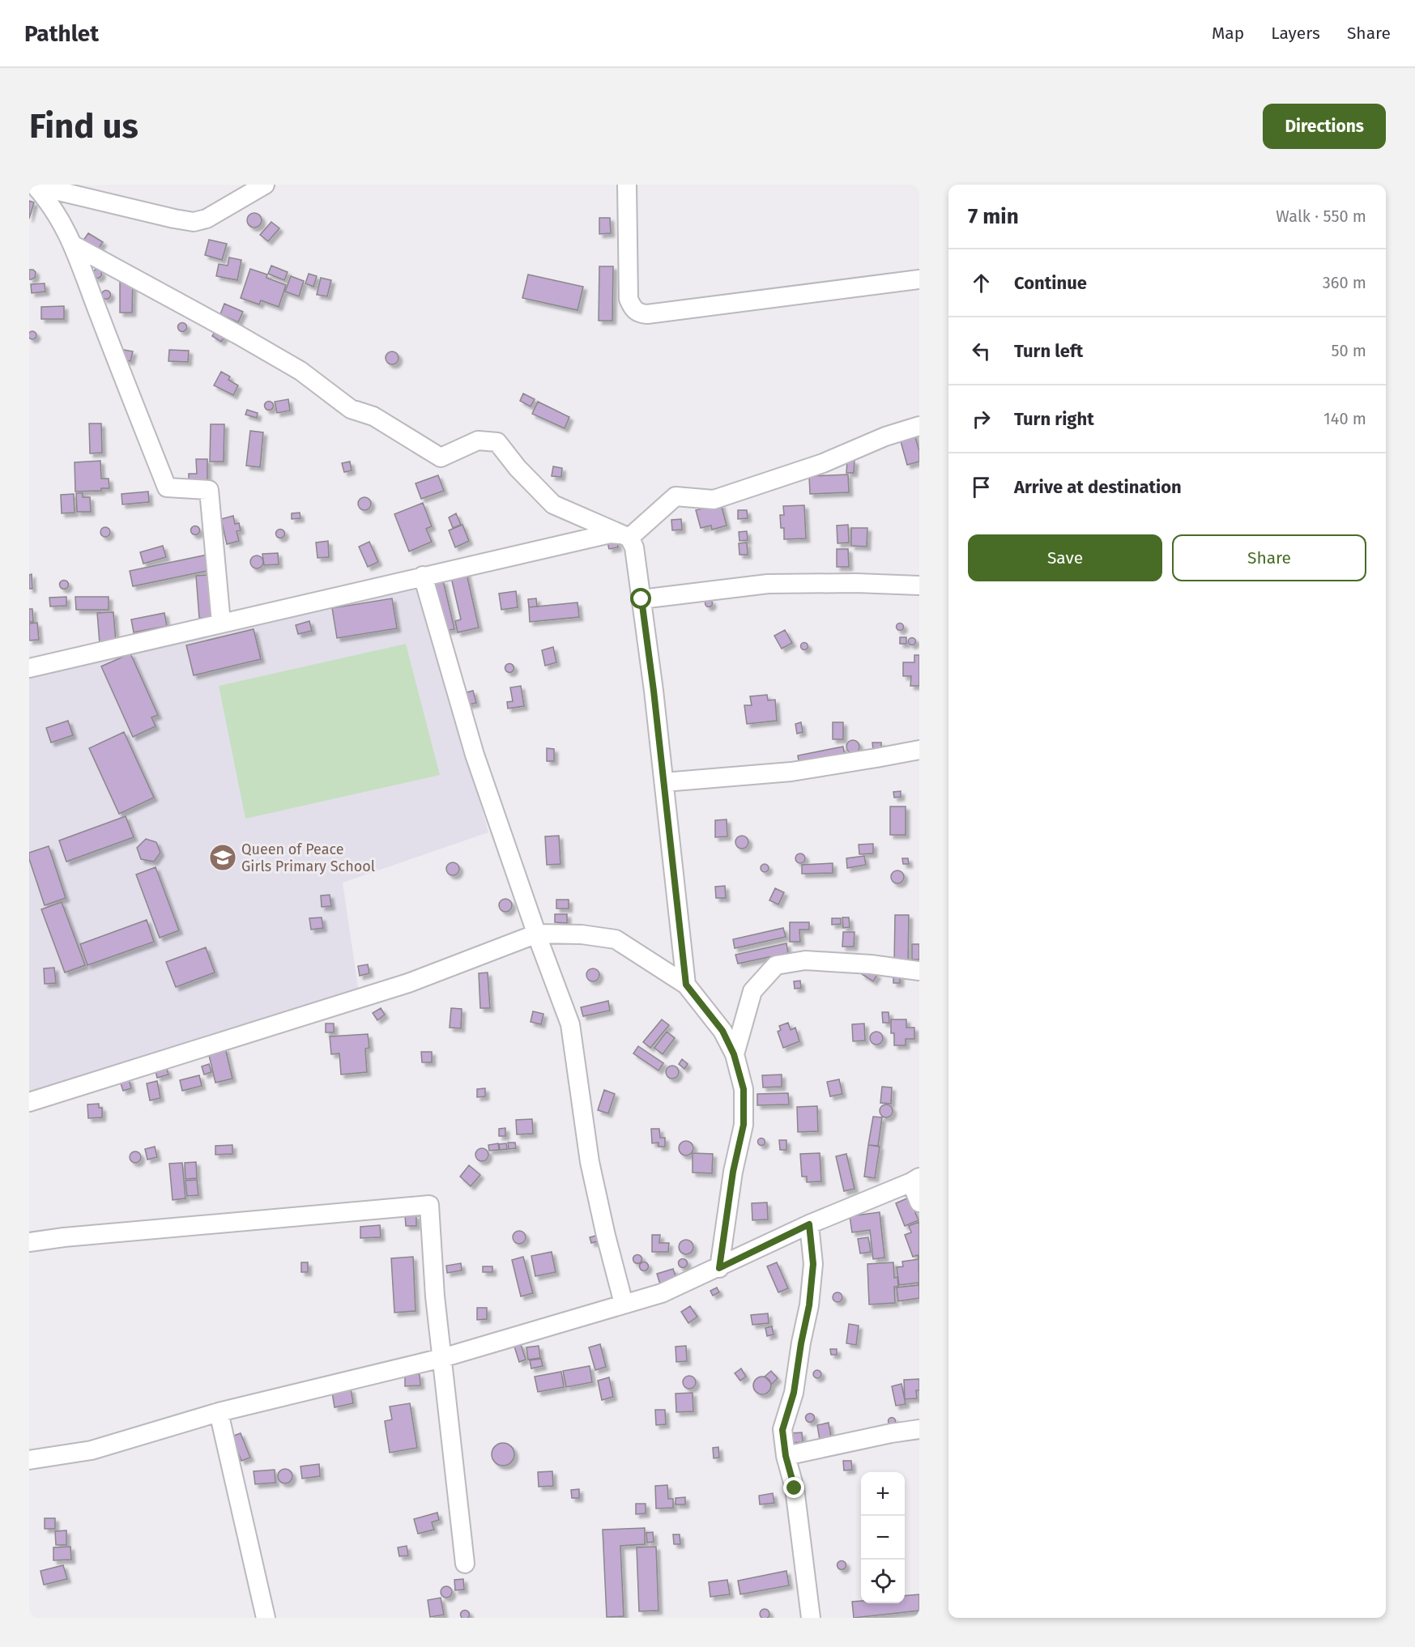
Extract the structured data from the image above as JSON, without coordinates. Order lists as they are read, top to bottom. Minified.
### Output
{"places":{"school or university":["Queen of Peace Girls Primary School"]},"page":{"header":"Pathlet","nav":["Map","Layers","Share"],"buttons":["Directions",["Save","Share"]],"title":"Find us","heading":["7 min","Walk · 550 m"],"list":[["Continue","360 m"],["Turn left","50 m"],["Turn right","140 m"],"Arrive at destination"],"map_buttons":["+","−"]}}
